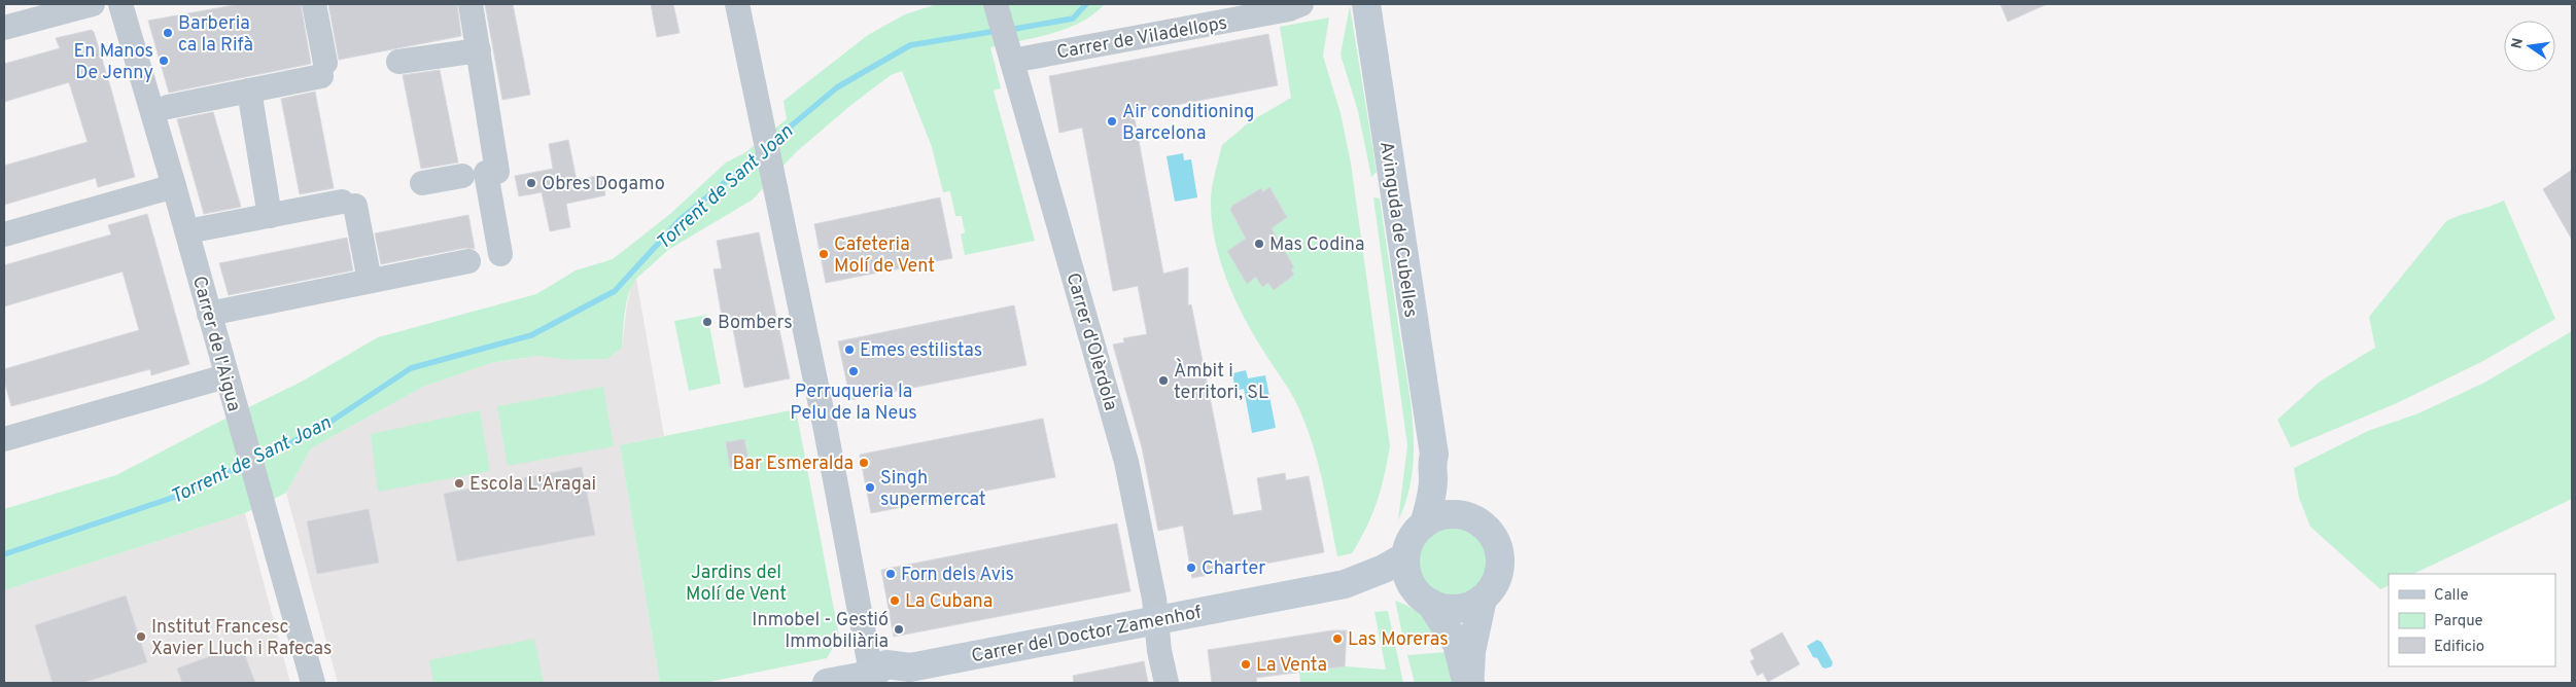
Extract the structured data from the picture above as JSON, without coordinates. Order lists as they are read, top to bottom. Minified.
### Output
{"streets":{"street":["Carrer de Viladellops","Avinguda de Cubelles","Carrer d'Olèrdola","Carrer de l'Aigua","Carrer del Doctor Zamenhof"]},"crossings":[["Carrer de Viladellops","Carrer d'Olèrdola"],["Carrer d'Olèrdola","Carrer del Doctor Zamenhof"]],"water":["Torrent de Sant Joan"],"parks":["Jardins del Molí de Vent"],"places":["Barberia ca la Rifà","En Manos De Jenny","Air conditioning Barcelona","Obres Dogamo","Mas Codina","Cafeteria Molí de Vent","Bombers","Emes estilistas","Perruqueria la Pelu de la Neus","Àmbit i territori, SL","Bar Esmeralda","Escola L'Aragai","Singh supermercat","Charter","Forn dels Avis","La Cubana","Inmobel - Gestió Immobiliària","Institut Francesc Xavier Lluch i Rafecas","Las Moreras","La Venta"],"legend":["Calle","Parque","Edificio"],"north":"left"}
